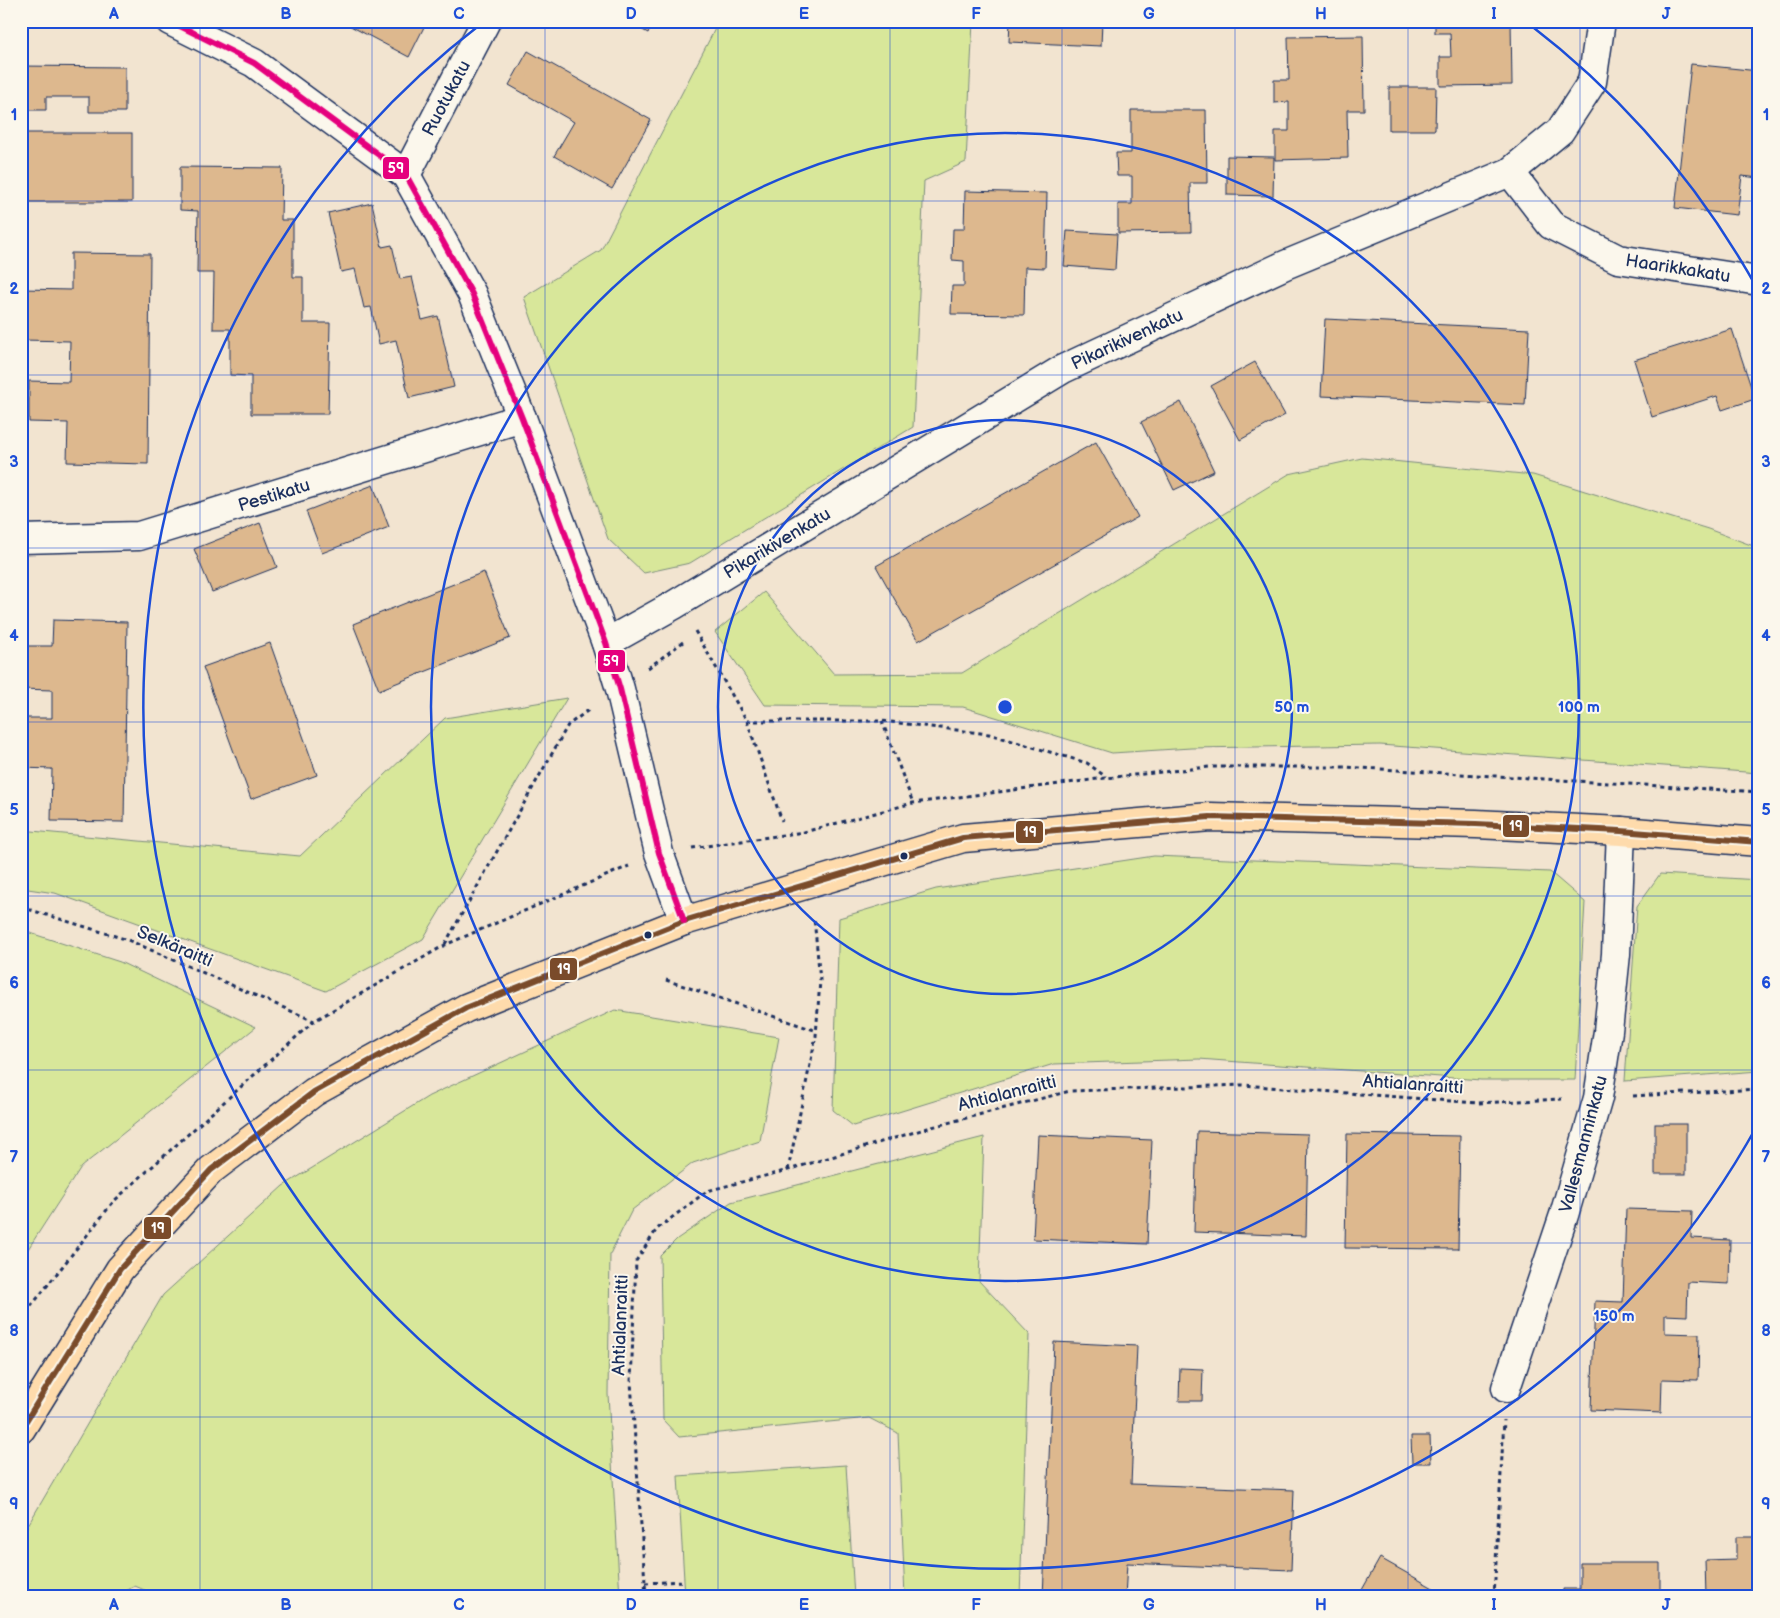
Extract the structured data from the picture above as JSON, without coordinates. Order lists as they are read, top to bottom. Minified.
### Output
{"streets":{"street":["Ruotukatu","Haarikkakatu","Pikarikivenkatu","Pestikatu","Vallesmanninkatu"],"path":["Selkäraitti","Ahtialanraitti"]},"crossings":[["Haarikkakatu","Pikarikivenkatu"],["Ahtialanraitti","Vallesmanninkatu"]],"lines":["transit line 59","transit line 19"],"grid":{"columns":["A","B","C","D","E","F","G","H","I","J"],"rows":["1","2","3","4","5","6","7","8","9"]},"rings":["50 m","100 m","150 m"]}
